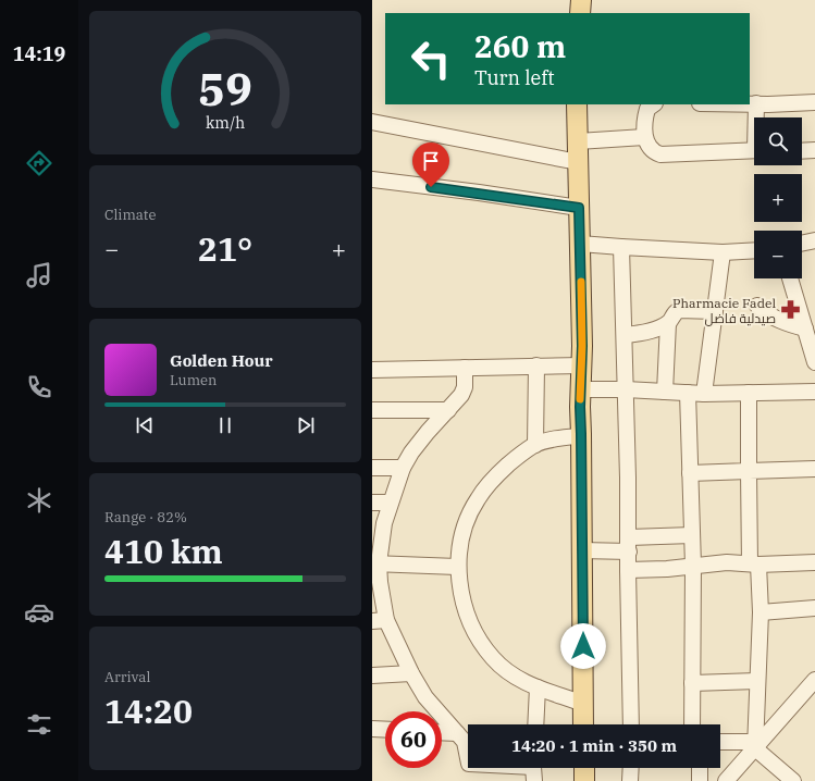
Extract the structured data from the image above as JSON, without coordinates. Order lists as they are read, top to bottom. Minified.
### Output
{"places":{"pharmacy":["Pharmacie Fadel صيدلية فاضل"]},"page":{"tabs":"14:19","turn":["260 m","Turn left"],"map_buttons":["+","−"],"tile":["Climate",["Range · 82%","410 km"],["Arrival","14:20"]],"heat":["−","21°","+"],"song":["Golden Hour","Lumen"],"limit":"60","trip":"14:20 · 1 min · 350 m","gauge":["59","km/h"]}}
